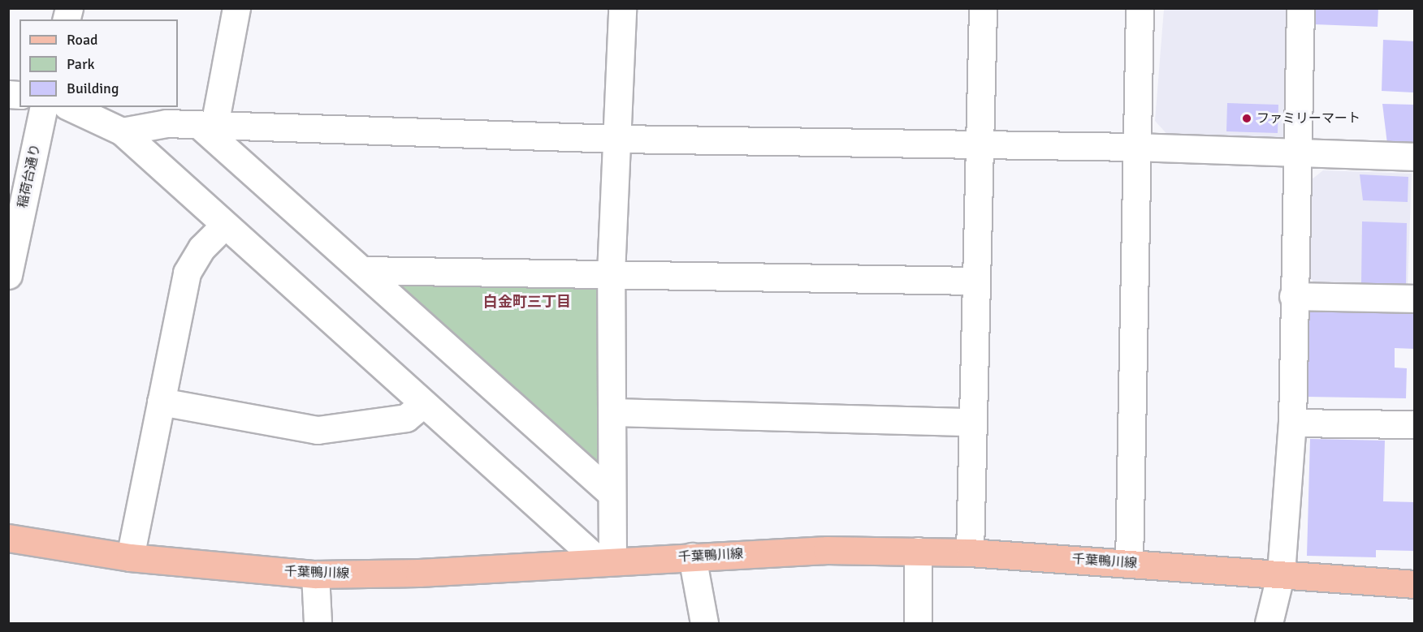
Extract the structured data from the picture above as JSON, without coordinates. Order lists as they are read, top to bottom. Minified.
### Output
{"streets":{"main road":["千葉鴨川線"],"street":["稲荷台通り"]},"districts":["白金町三丁目"],"places":["ファミリーマート"],"legend":["Road","Park","Building"]}
